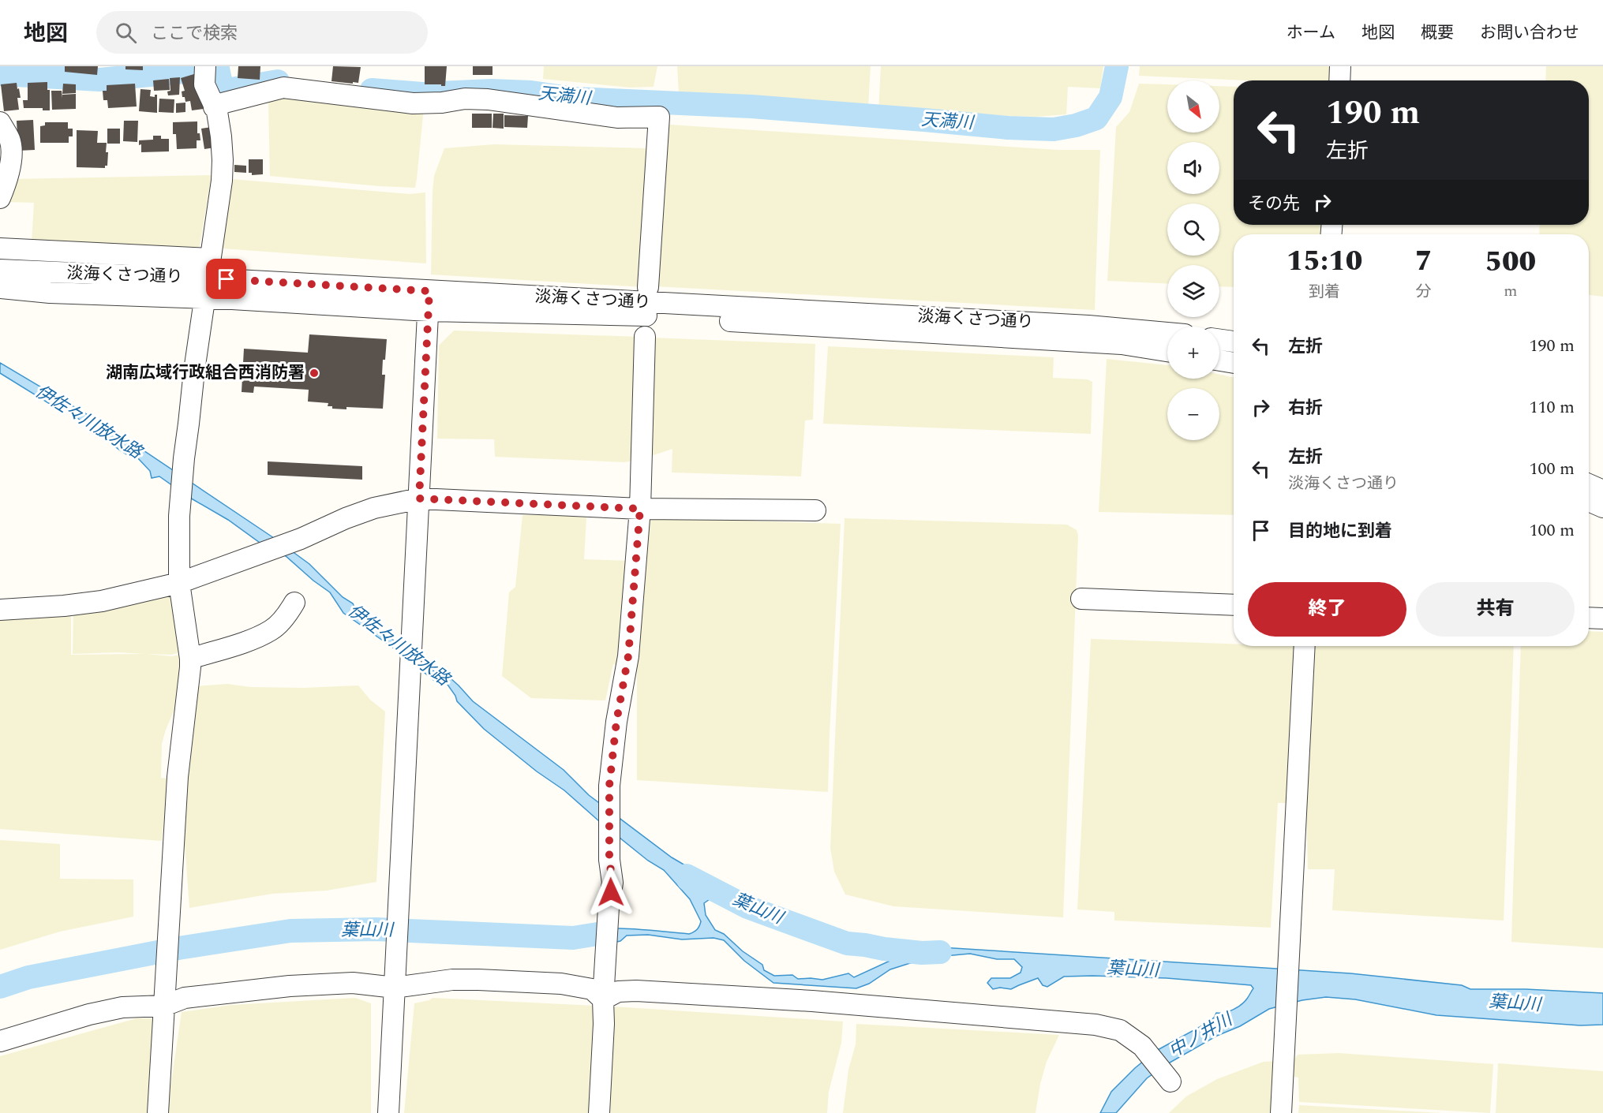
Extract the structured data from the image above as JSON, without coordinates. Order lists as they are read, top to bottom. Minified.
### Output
{"streets":{"street":["淡海くさつ通り"]},"water":["天満川","伊佐々川放水路","葉山川","中ノ井川"],"places":["湖南広域行政組合西消防署"],"north":"bottom right","page":{"header":"地図","search":"ここで検索","nav":["ホーム","地図","概要","お問い合わせ"],"map_buttons":["+","−"],"turn":["190 m","左折"],"then":"その先","eta":["15:10","到着","7","分","500","m"],"list":[{"name":"左折","value":"190 m"},{"name":"右折","value":"110 m"},{"name":"左折","note":"淡海くさつ通り","value":"100 m"},{"name":"目的地に到着","value":"100 m"}],"buttons":["終了","共有"]}}
